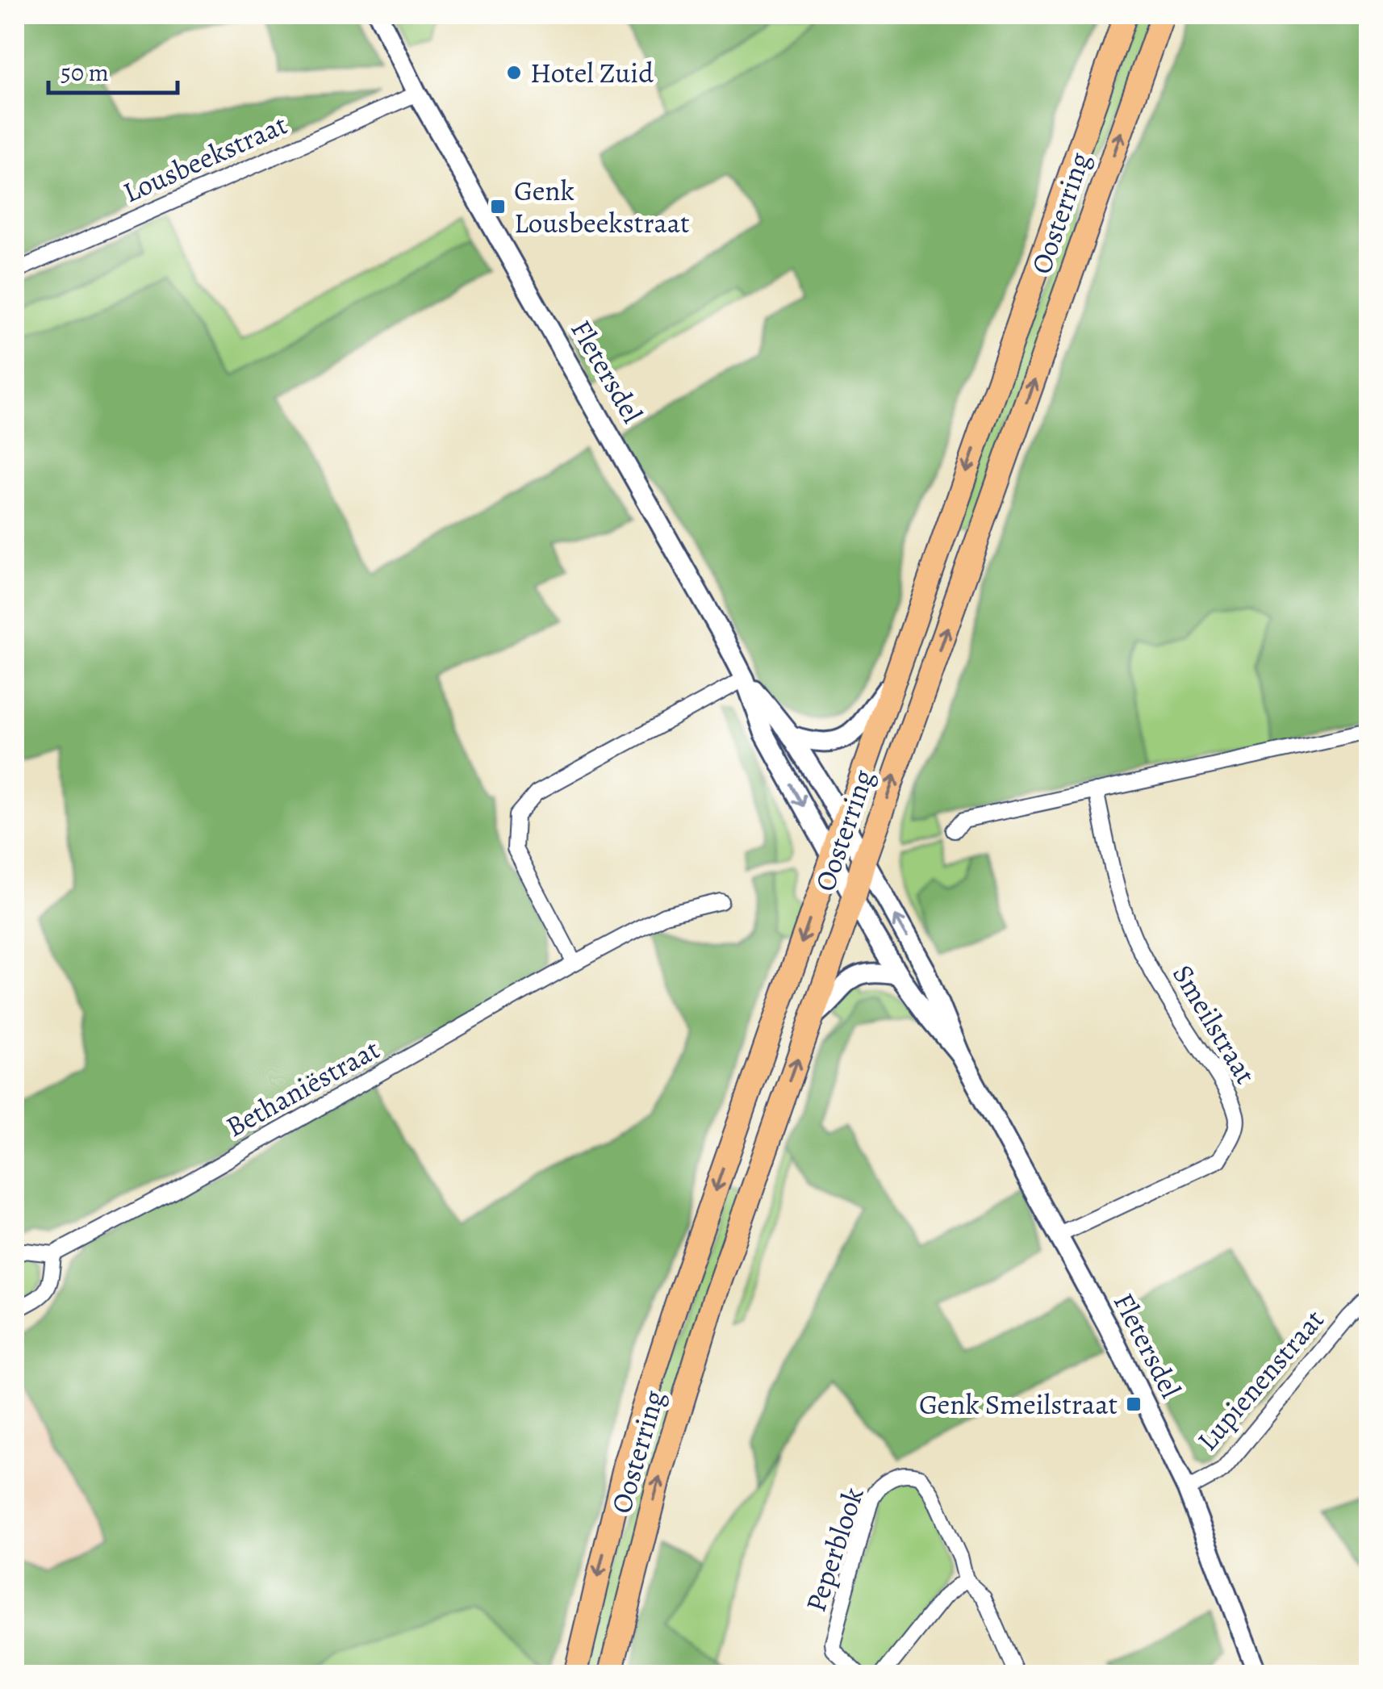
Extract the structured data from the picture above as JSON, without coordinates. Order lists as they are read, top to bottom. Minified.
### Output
{"streets":{"main road":["Oosterring"],"street":["Lousbeekstraat","Fletersdel","Smeilstraat","Bethaniëstraat","Lupienenstraat","Peperblook"]},"crossings":[["Lousbeekstraat","Fletersdel"],["Oosterring","Fletersdel"],["Fletersdel","Smeilstraat"],["Fletersdel","Lupienenstraat"]],"places":{"other":["Hotel Zuid"],"transit":["Genk Lousbeekstraat","Genk Smeilstraat"]},"scale_bar":"50 m"}
